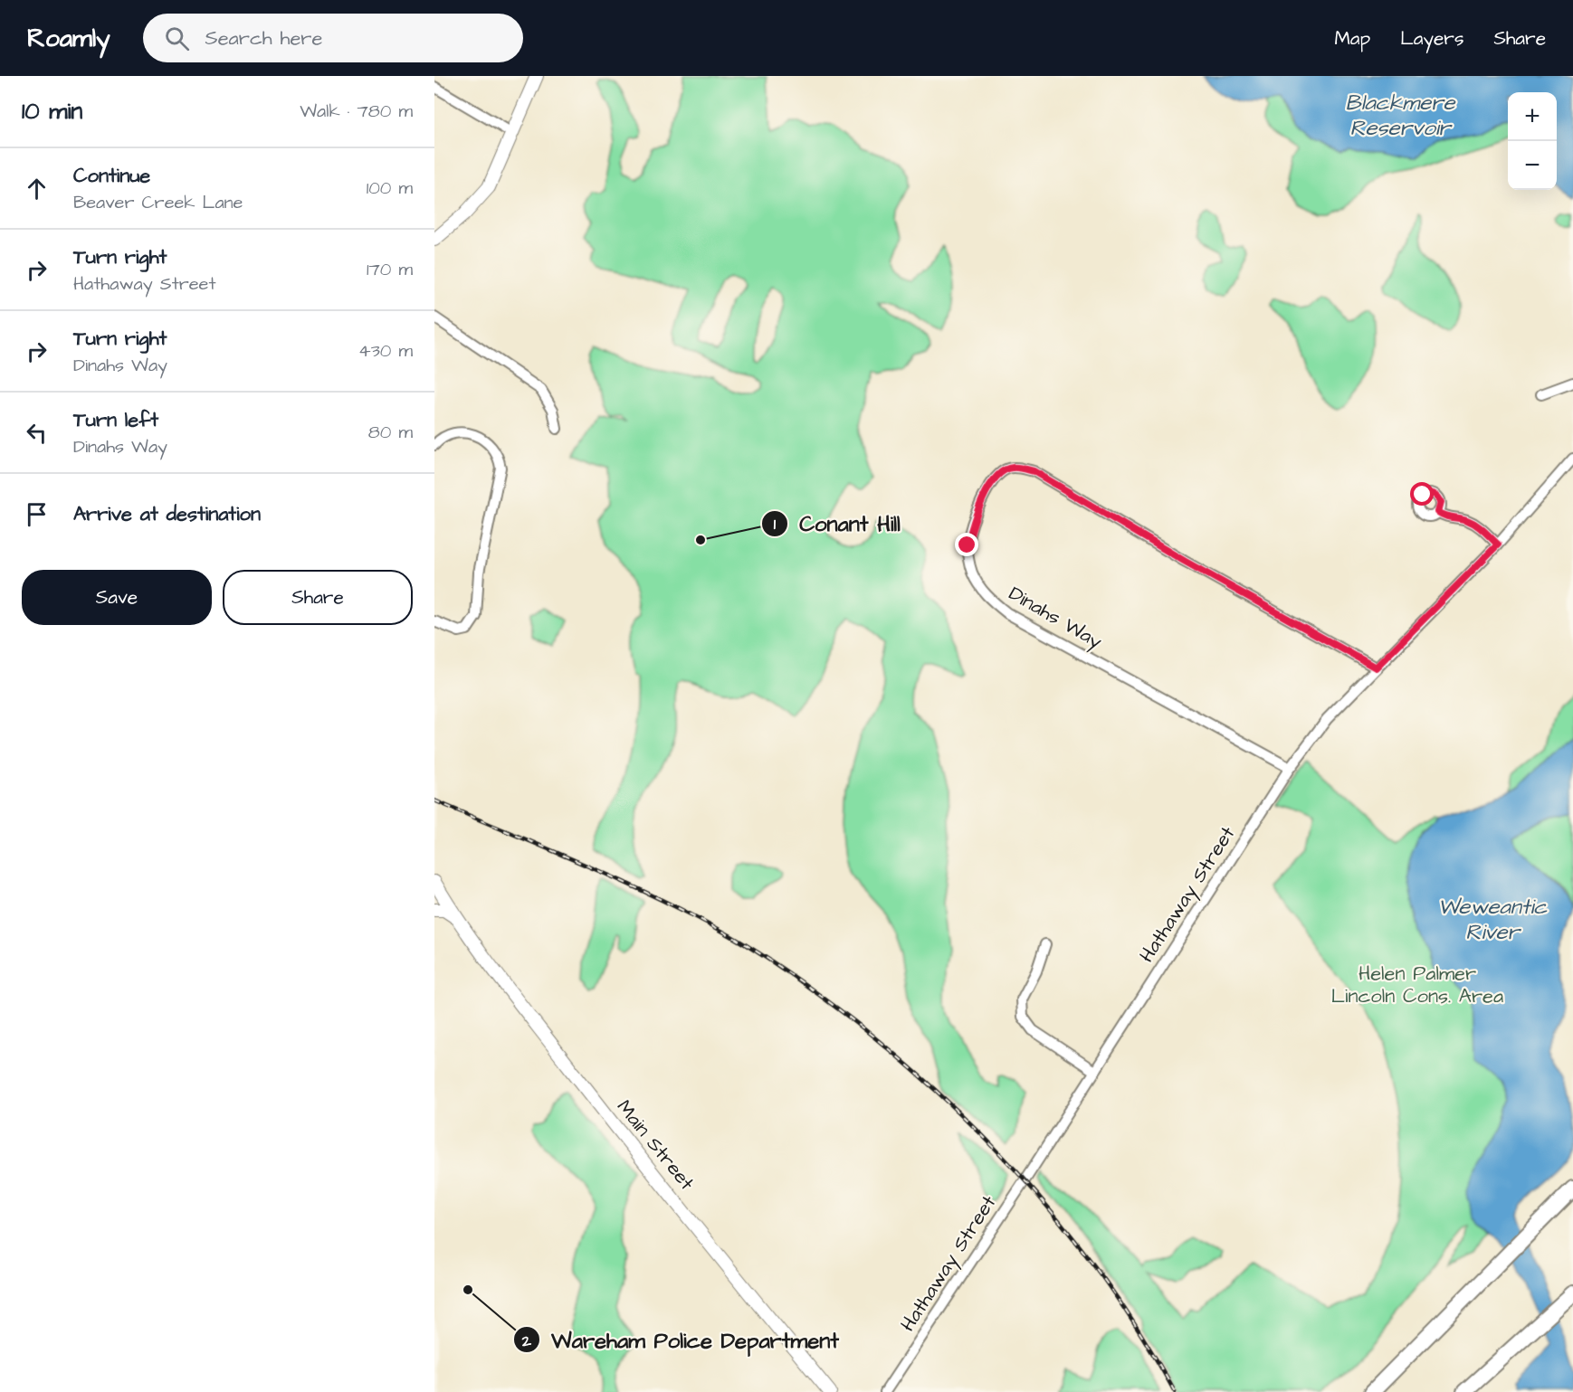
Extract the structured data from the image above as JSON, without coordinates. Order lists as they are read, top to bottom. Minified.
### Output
{"streets":{"main road":["Main Street"],"street":["Dinahs Way","Hathaway Street"]},"crossings":[["Dinahs Way","Hathaway Street"]],"water":["Blackmere Reservoir","Weweantic River"],"parks":["Helen Palmer Lincoln Cons. Area"],"places":["Conant Hill","Wareham Police Department"],"page":{"header":"Roamly","search":"Search here","nav":["Map","Layers","Share"],"heading":["10 min","Walk · 780 m"],"map_buttons":["+","−"],"list":[["Continue","Beaver Creek Lane","100 m"],["Turn right","Hathaway Street","170 m"],["Turn right","Dinahs Way","430 m"],["Turn left","Dinahs Way","80 m"],"Arrive at destination"],"buttons":["Save","Share"]}}
